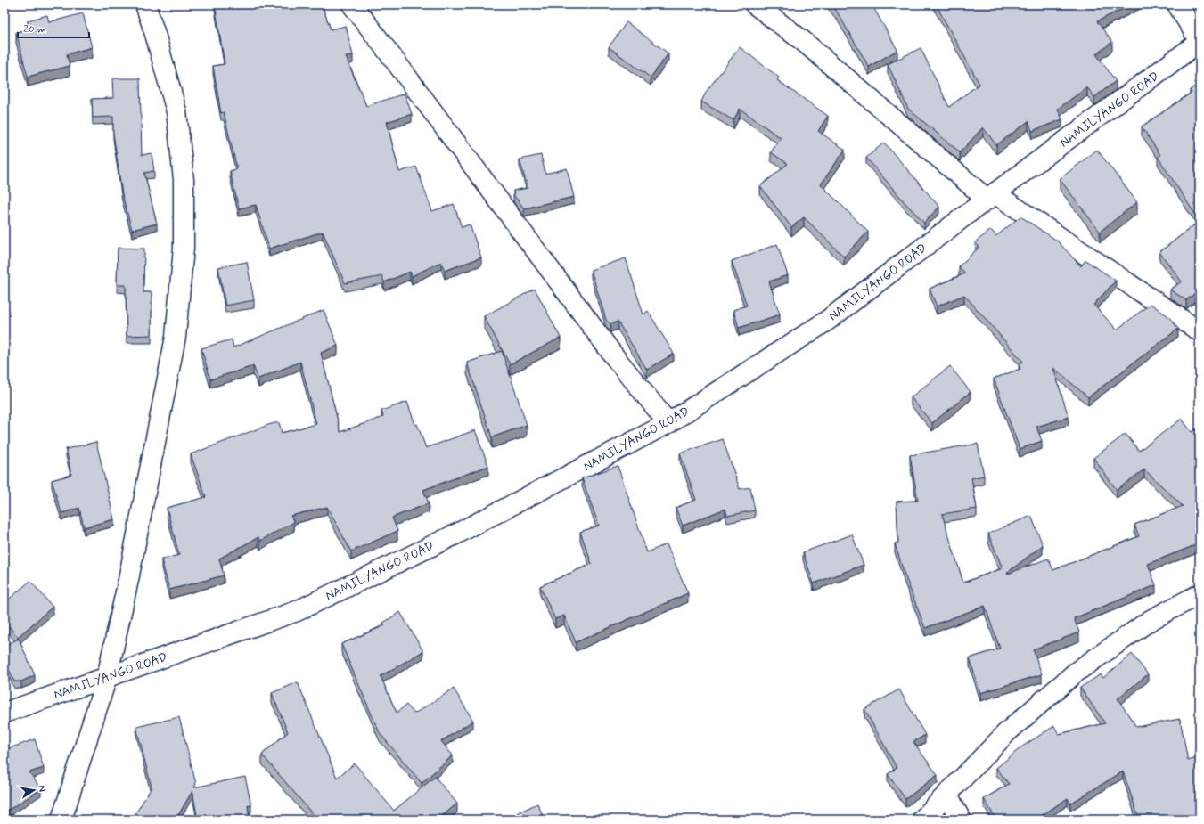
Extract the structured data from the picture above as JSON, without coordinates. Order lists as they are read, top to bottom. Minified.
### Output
{"streets":{"street":["NAMILYANGO ROAD"]},"scale_bar":"20 m","north":"right"}
